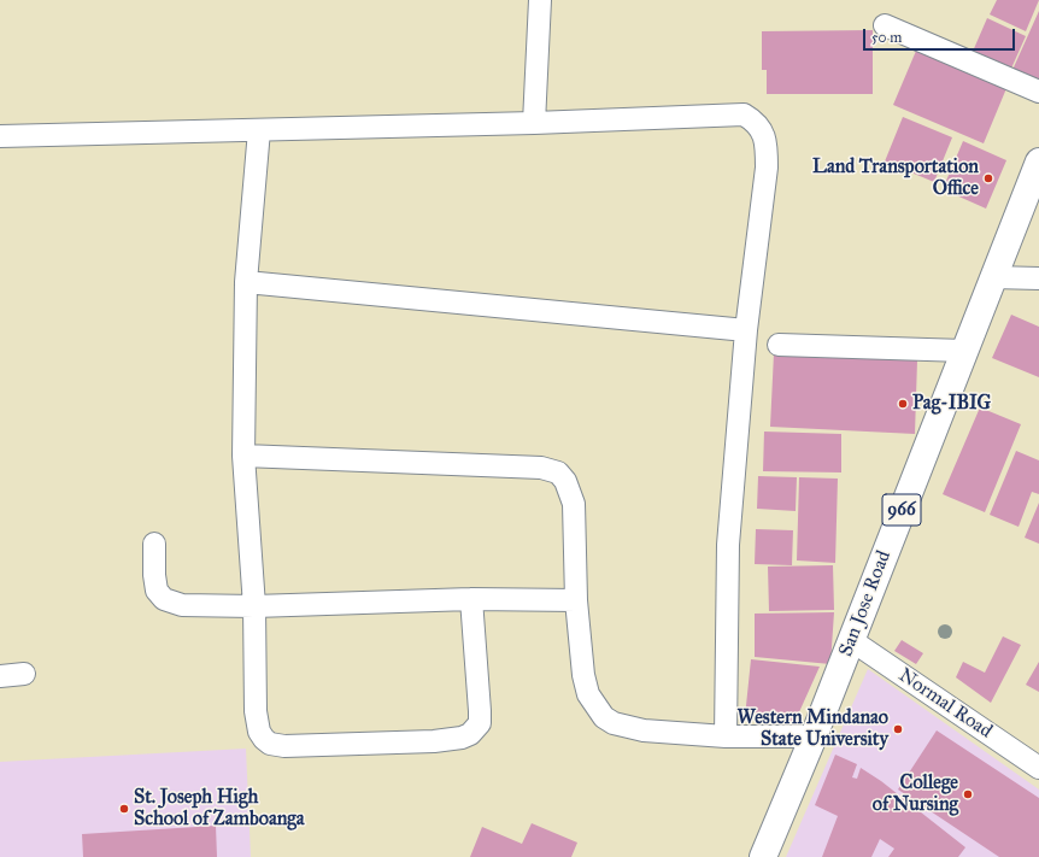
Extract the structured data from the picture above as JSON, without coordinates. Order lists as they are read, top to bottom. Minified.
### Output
{"streets":{"main road":["966","San Jose Road"],"street":["Normal Road"]},"crossings":[["San Jose Road","Normal Road"]],"places":["Land Transportation Office","Pag-IBIG","Western Mindanao State University","College of Nursing","St. Joseph High School of Zamboanga"],"scale_bar":"50 m"}
